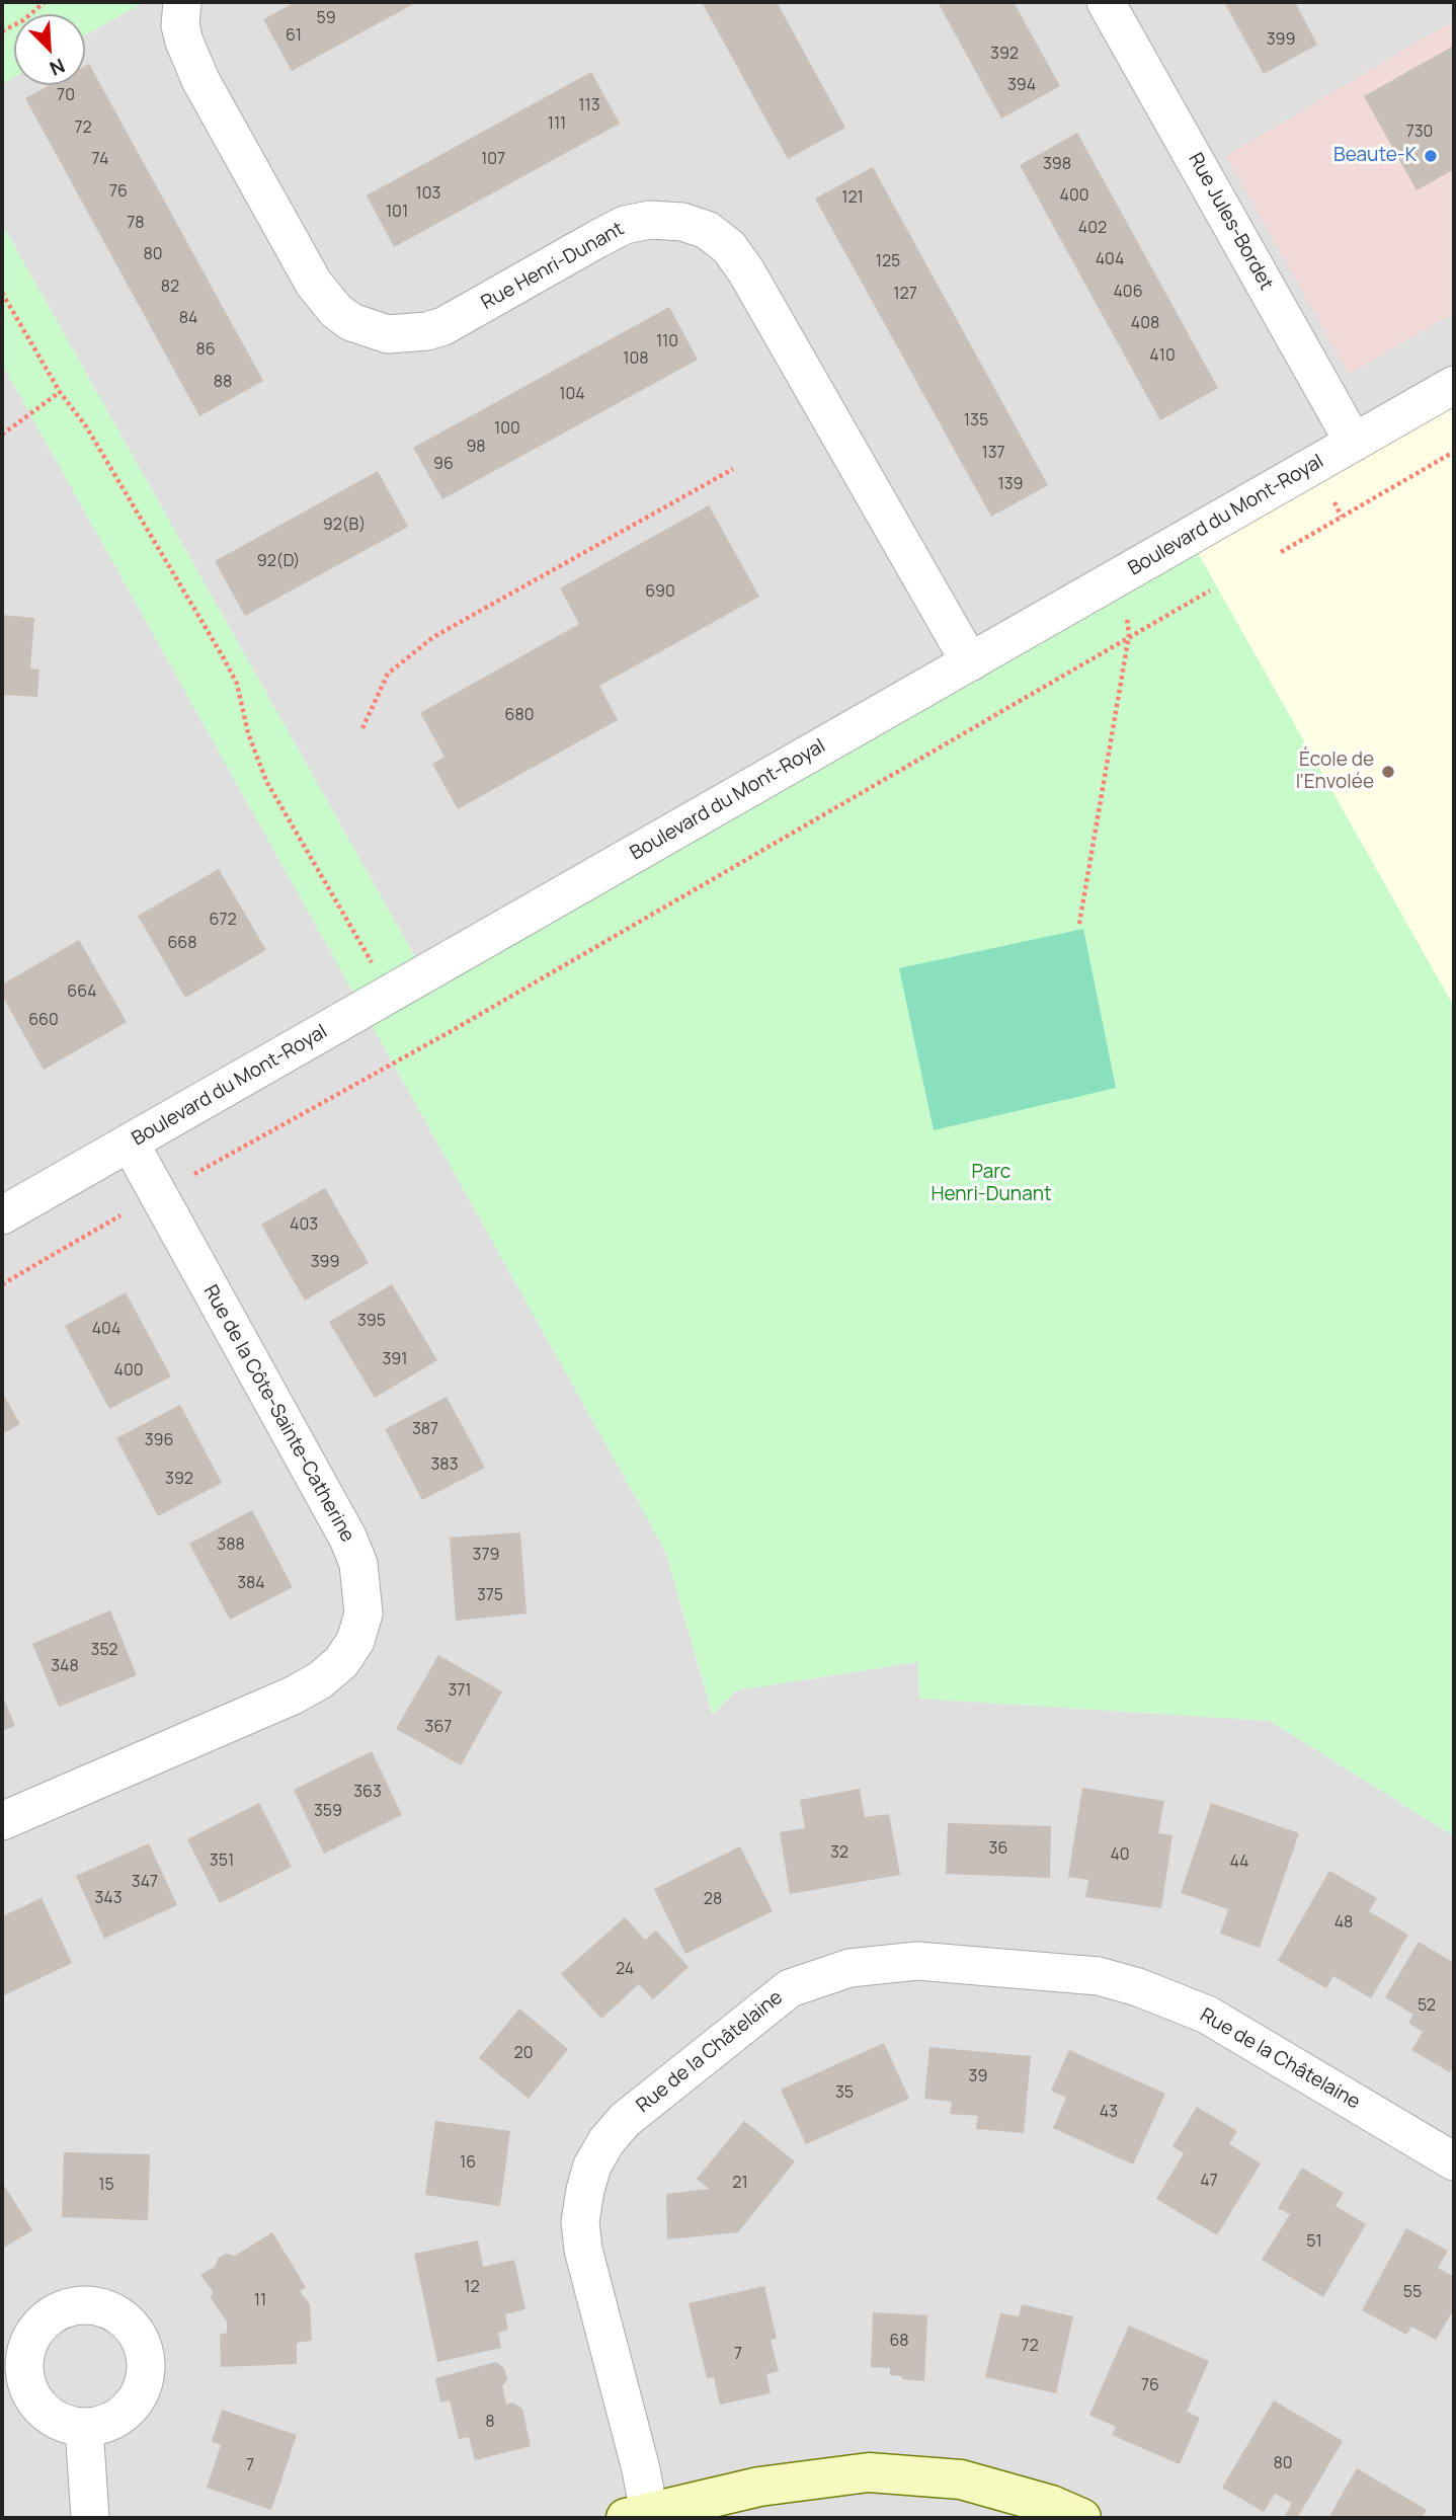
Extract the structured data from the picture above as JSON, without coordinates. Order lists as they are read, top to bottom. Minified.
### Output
{"streets":{"street":["Rue Jules-Bordet","Rue Henri-Dunant","Boulevard du Mont-Royal","Rue de la Côte-Sainte-Catherine","Rue de la Châtelaine"]},"crossings":[["Rue Jules-Bordet","Boulevard du Mont-Royal"],["Rue Henri-Dunant","Boulevard du Mont-Royal"],["Boulevard du Mont-Royal","Rue de la Côte-Sainte-Catherine"]],"parks":["Parc Henri-Dunant"],"places":["Beaute-K","École de l'Envolée"],"house_numbers":["59","61","399","392","394","70","113","111","72","730","74","107","398","76","103","400","121","101","78","402","80","404","125","82","406","127","84","408","110","86","410","108","88","104","135","100","98","137","96","139","92(B)","92(D)","690","680","672","668","664","660","403","399","395","404","391","400","387","396","383","392","388","379","384","375","352","348","371","367","363","359","36","32","40","351","44","347","343","28","48","24","52","20","39","35","43","16","47","21","15","51","12","55","11","68","72","7","76","8","80","7"],"north":"bottom right"}
